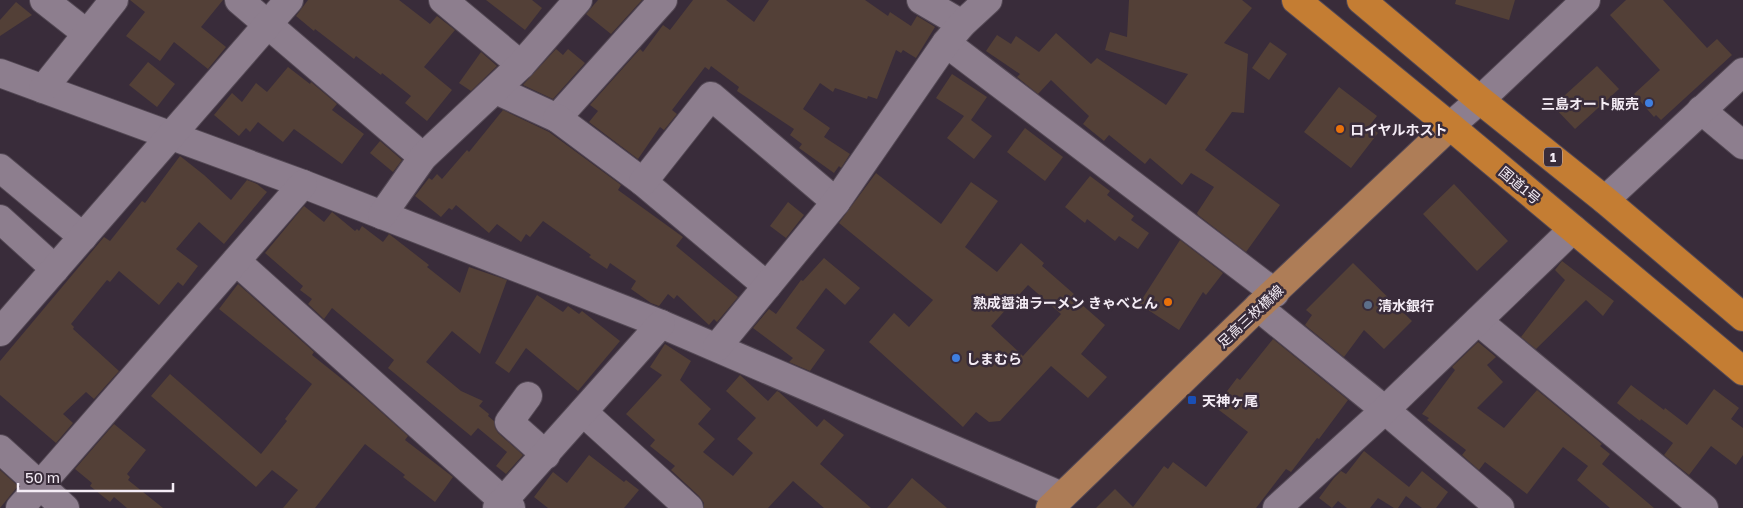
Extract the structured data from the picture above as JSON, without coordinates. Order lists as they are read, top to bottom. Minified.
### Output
{"streets":{"highway":["1","国道1号"],"main road":["足高三枚橋線"]},"crossings":[["国道1号","足高三枚橋線"]],"places":{"other":["三島オート販売","ロイヤルホスト","熟成醤油ラーメン きゃべとん","清水銀行","しまむら"],"transit":["天神ヶ尾"]},"scale_bar":"50 m"}
